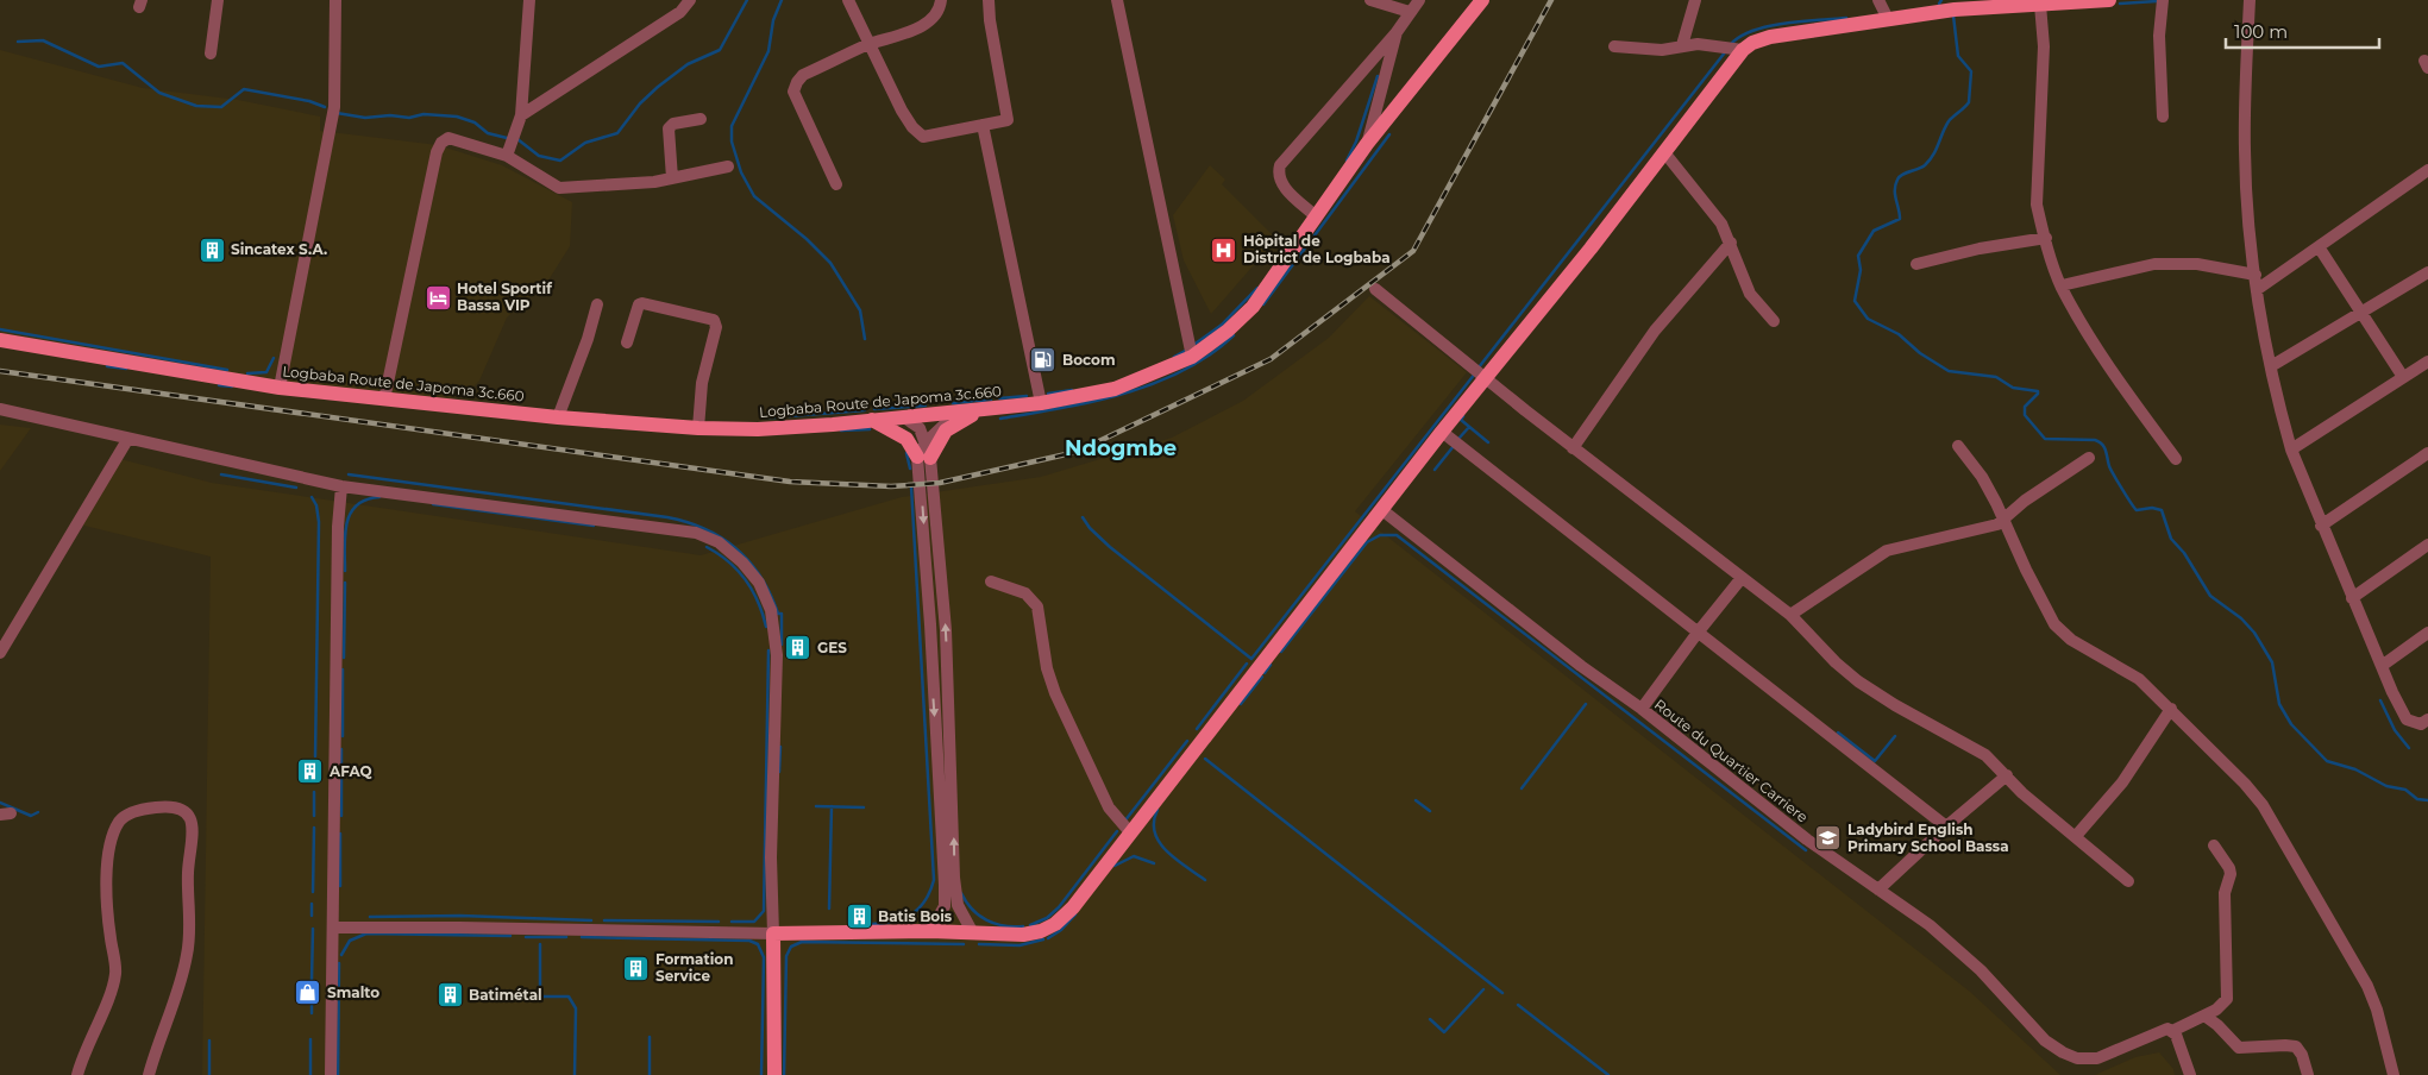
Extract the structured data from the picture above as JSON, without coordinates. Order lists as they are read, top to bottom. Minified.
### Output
{"streets":{"main road":["Logbaba Route de Japoma 3c.660"],"street":["Route du Quartier Carriere"]},"districts":["Ndogmbe"],"places":{"building":["Sincatex S.A.","GES","AFAQ","Batis Bois","Formation Service","Batimétal"],"hospital":["Hôpital de District de Logbaba"],"hotel":["Hotel Sportif Bassa VIP"],"fuel station":["Bocom"],"school or university":["Ladybird English Primary School Bassa"],"shop":["Smalto"]},"scale_bar":"100 m"}
